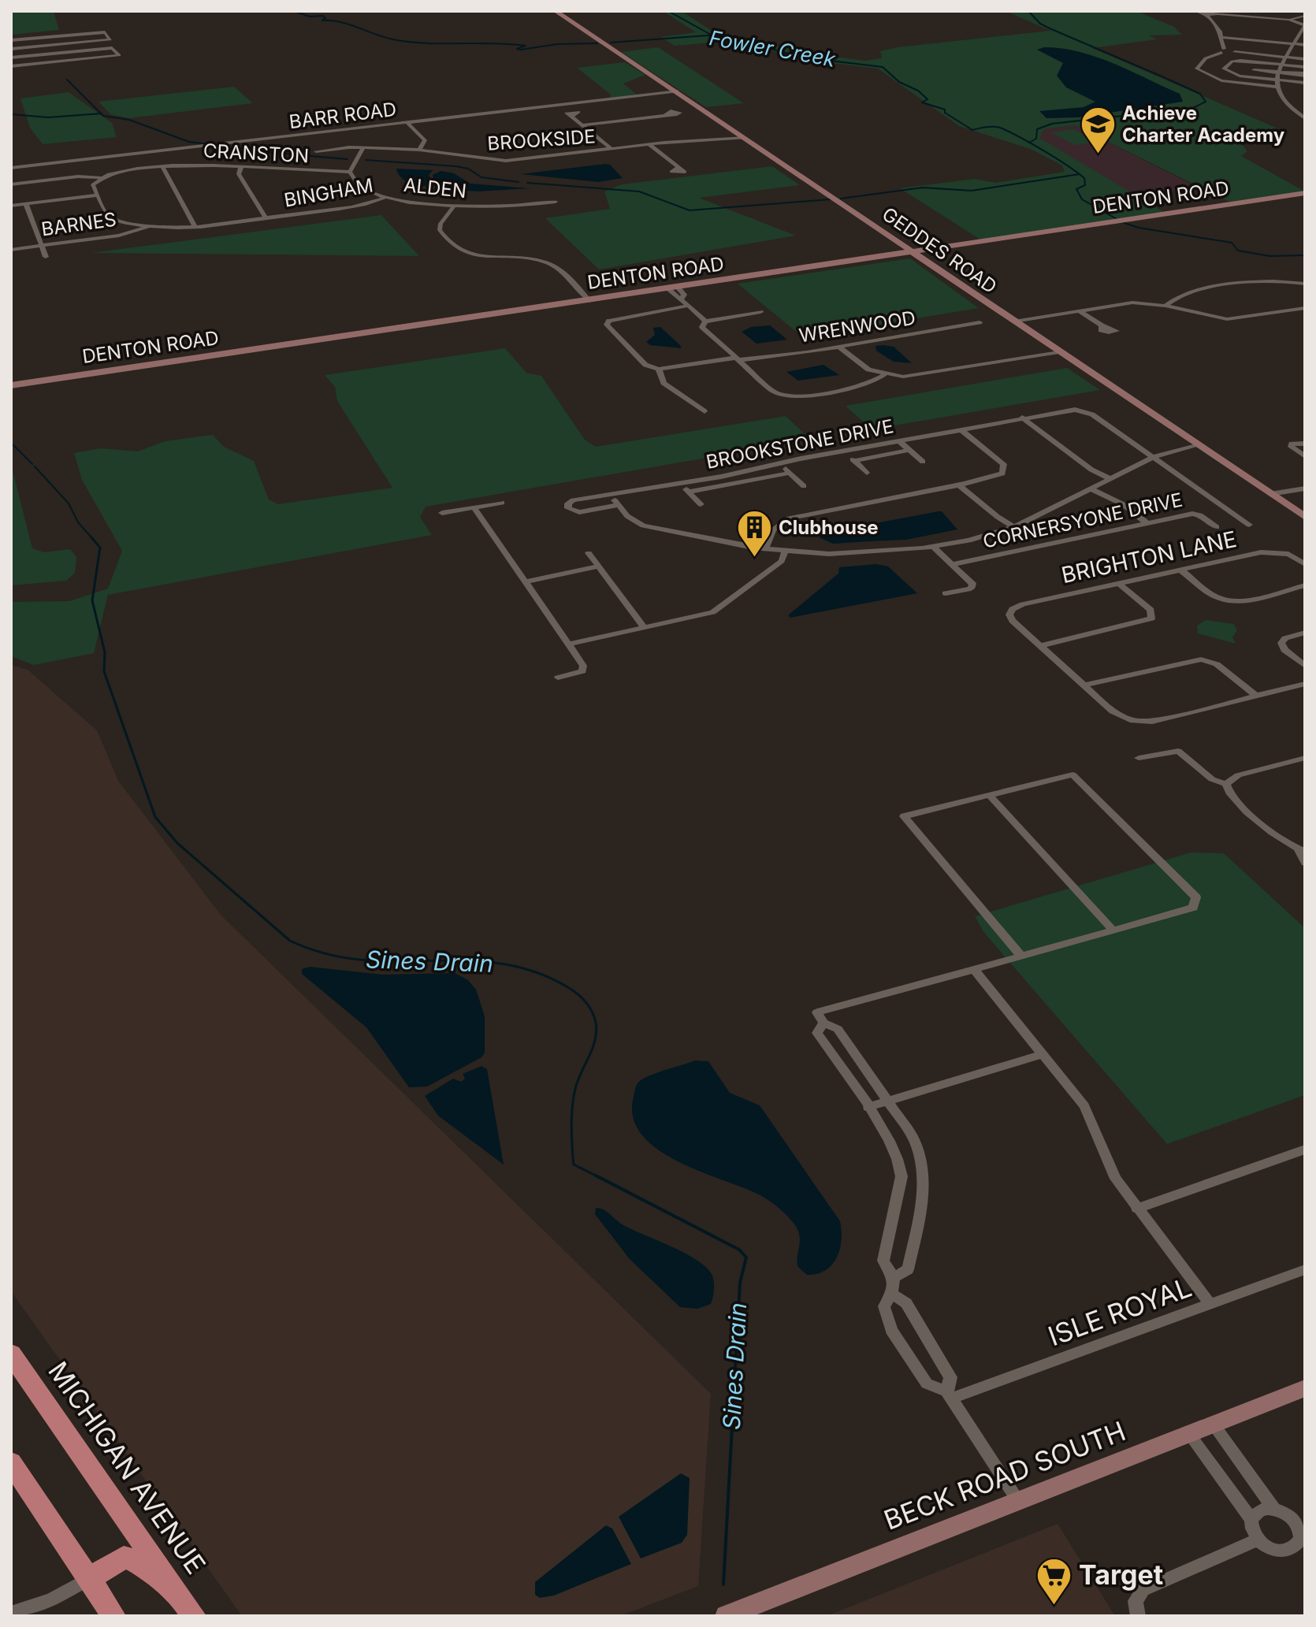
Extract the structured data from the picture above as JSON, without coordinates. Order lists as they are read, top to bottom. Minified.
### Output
{"streets":{"main road":["DENTON ROAD","GEDDES ROAD","MICHIGAN AVENUE","BECK ROAD SOUTH"],"street":["BARR ROAD","BROOKSIDE","CRANSTON","ALDEN","BINGHAM","BARNES","WRENWOOD","BROOKSTONE DRIVE","CORNERSYONE DRIVE","BRIGHTON LANE","ISLE ROYAL"]},"crossings":[["BARR ROAD","GEDDES ROAD"],["BROOKSIDE","GEDDES ROAD"],["CRANSTON","ALDEN"],["ALDEN","BINGHAM"],["BINGHAM","BARNES"],["DENTON ROAD","GEDDES ROAD"]],"water":["Fowler Creek","Sines Drain"],"places":{"school or university":["Achieve Charter Academy"],"building":["Clubhouse"],"supermarket":["Target"]}}
